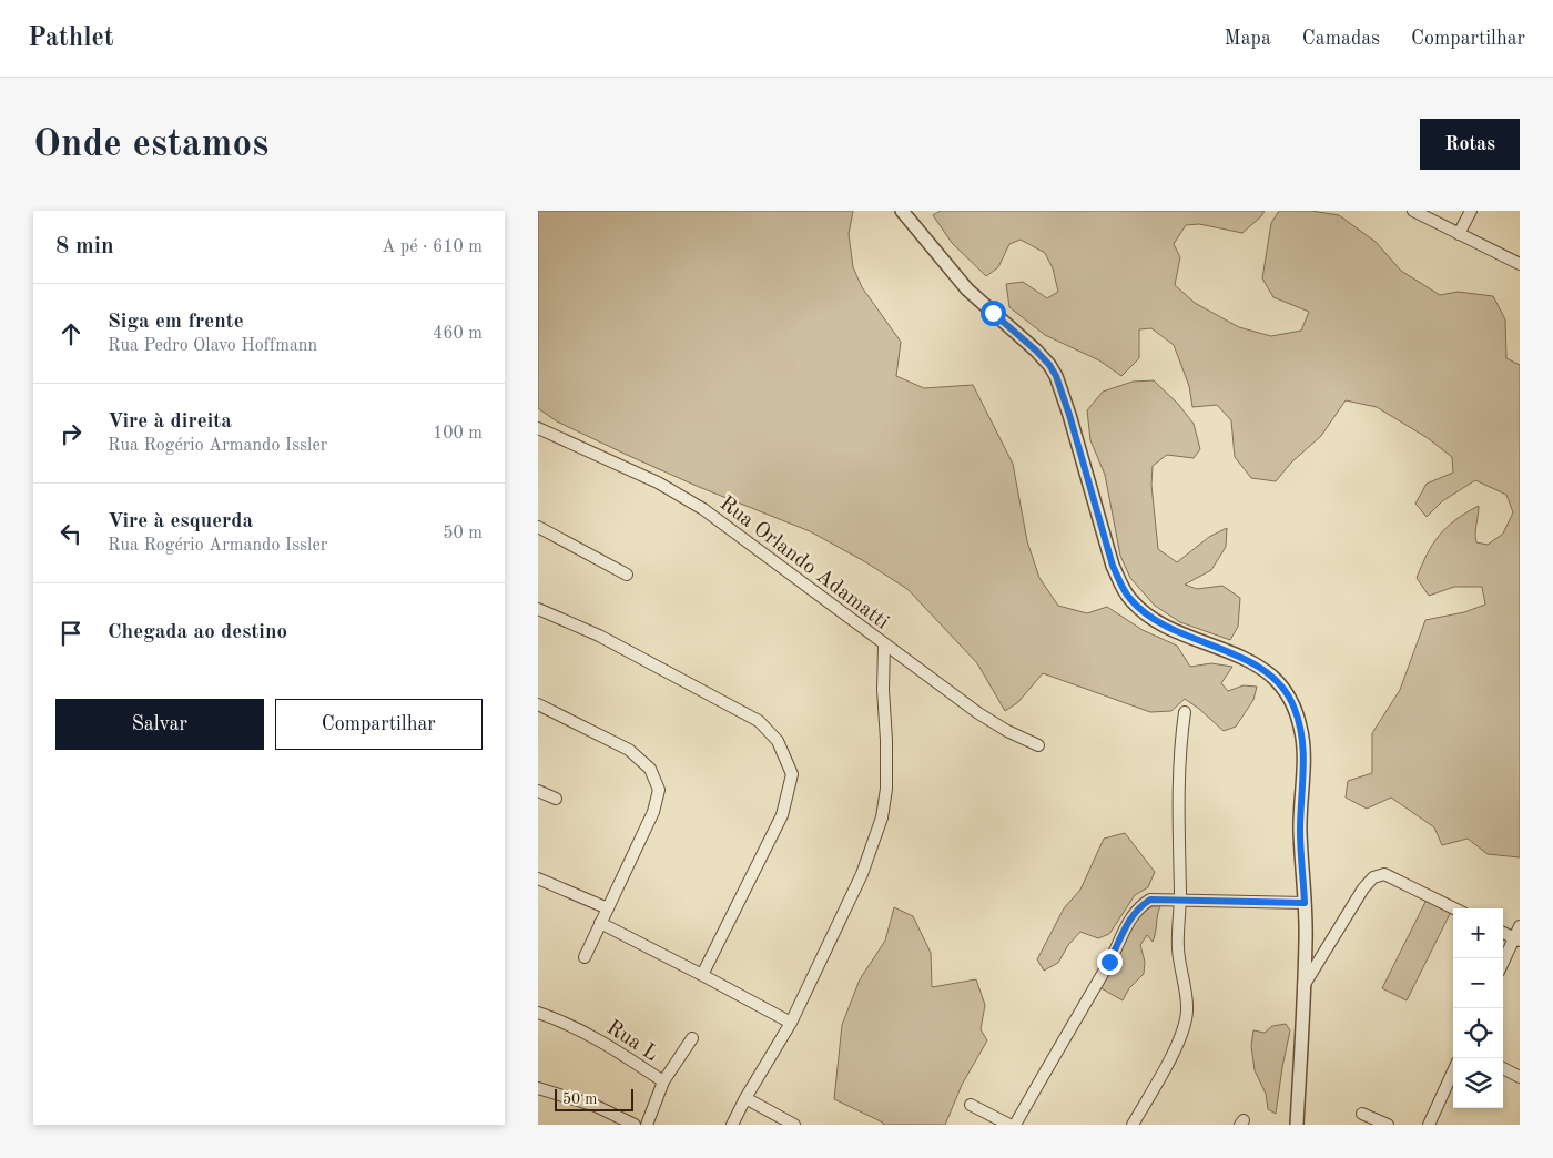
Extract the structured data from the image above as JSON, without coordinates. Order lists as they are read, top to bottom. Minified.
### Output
{"streets":{"street":["Rua Orlando Adamatti","Rua L"]},"scale_bar":"50 m","page":{"header":"Pathlet","nav":["Mapa","Camadas","Compartilhar"],"buttons":["Rotas",["Salvar","Compartilhar"]],"title":"Onde estamos","heading":["8 min","A pé · 610 m"],"list":[["Siga em frente","Rua Pedro Olavo Hoffmann","460 m"],["Vire à direita","Rua Rogério Armando Issler","100 m"],["Vire à esquerda","Rua Rogério Armando Issler","50 m"],"Chegada ao destino"],"map_buttons":["+","−"],"scale":"50 m"}}
